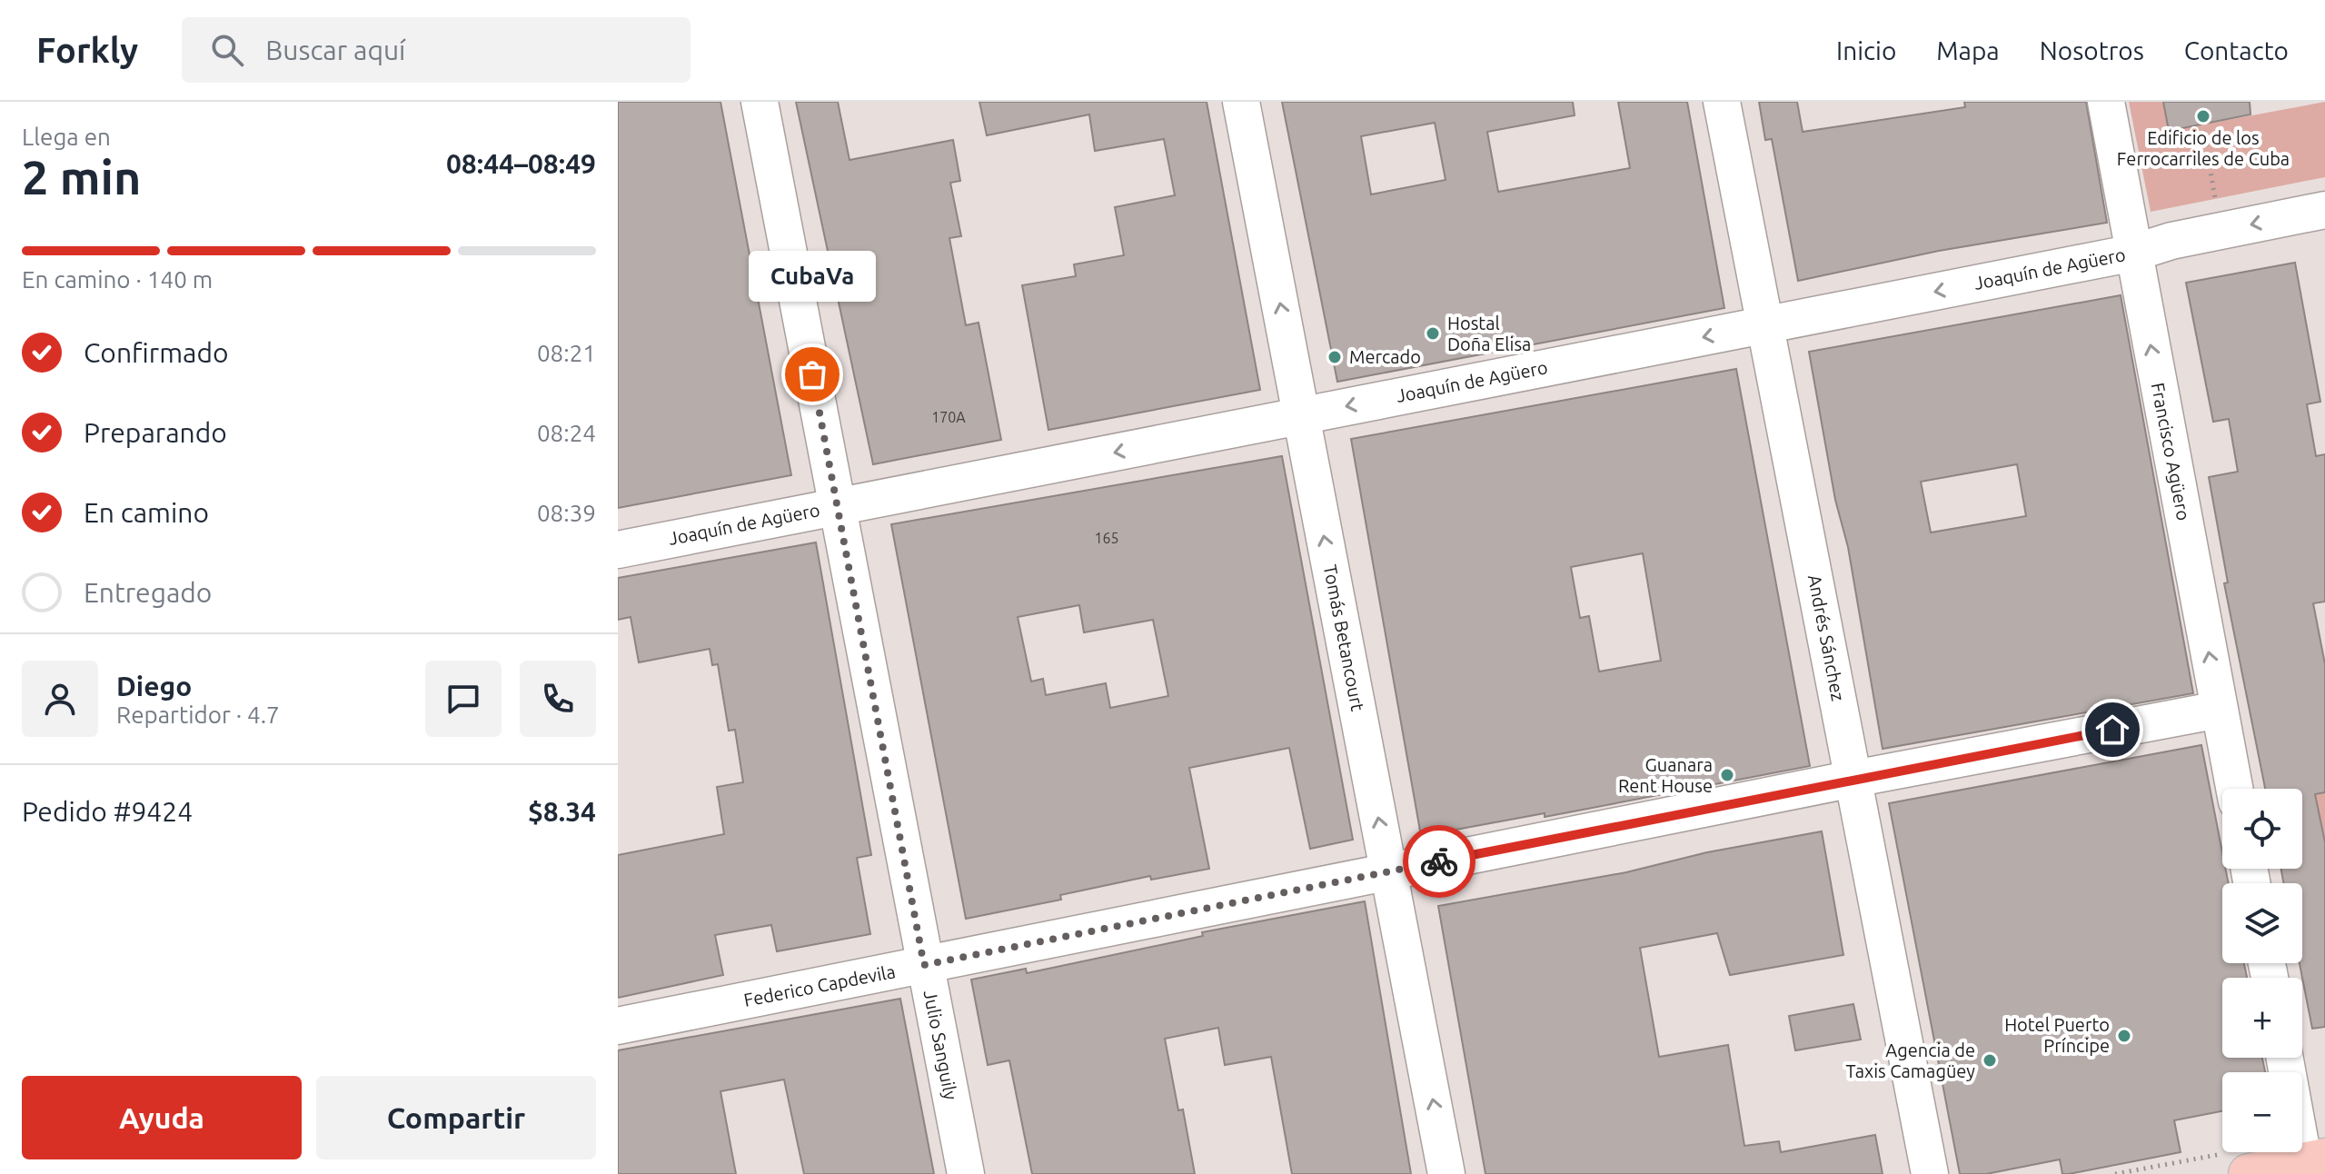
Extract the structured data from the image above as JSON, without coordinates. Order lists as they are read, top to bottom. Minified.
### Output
{"streets":{"street":["Joaquín de Agüero","Francisco Agüero","Tomás Betancourt","Andrés Sánchez","Federico Capdevila","Julio Sanguily"]},"crossings":[["Joaquín de Agüero","Francisco Agüero"],["Joaquín de Agüero","Tomás Betancourt"],["Joaquín de Agüero","Andrés Sánchez"],["Joaquín de Agüero","Julio Sanguily"],["Francisco Agüero","Federico Capdevila"],["Tomás Betancourt","Federico Capdevila"],["Andrés Sánchez","Federico Capdevila"],["Federico Capdevila","Julio Sanguily"]],"one_way":["Joaquín de Agüero","Francisco Agüero","Tomás Betancourt"],"places":["Edificio de los Ferrocarriles de Cuba","Hostal Doña Elisa","Mercado","CubaVa","Guanara Rent House","Hotel Puerto Príncipe","Agencia de Taxis Camagüey"],"house_numbers":["170A","165"],"page":{"header":"Forkly","search":"Buscar aquí","nav":["Inicio","Mapa","Nosotros","Contacto"],"heading":["2 min","Llega en","08:44–08:49"],"panel":["Diego","Repartidor · 4.7","Pedido #9424","$8.34"],"bar":"En camino · 140 m","bubble":"CubaVa","list":[["Confirmado","08:21"],["Preparando","08:24"],["En camino","08:39"],"Entregado"],"map_buttons":["+","−"],"buttons":["Ayuda","Compartir"]}}
